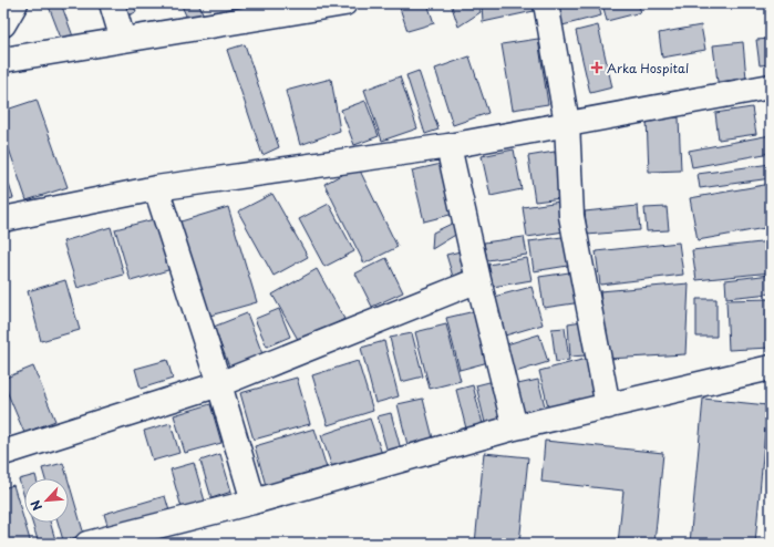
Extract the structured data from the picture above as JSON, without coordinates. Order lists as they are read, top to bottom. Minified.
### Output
{"places":{"health":["Arka Hospital"]},"north":"bottom left"}
